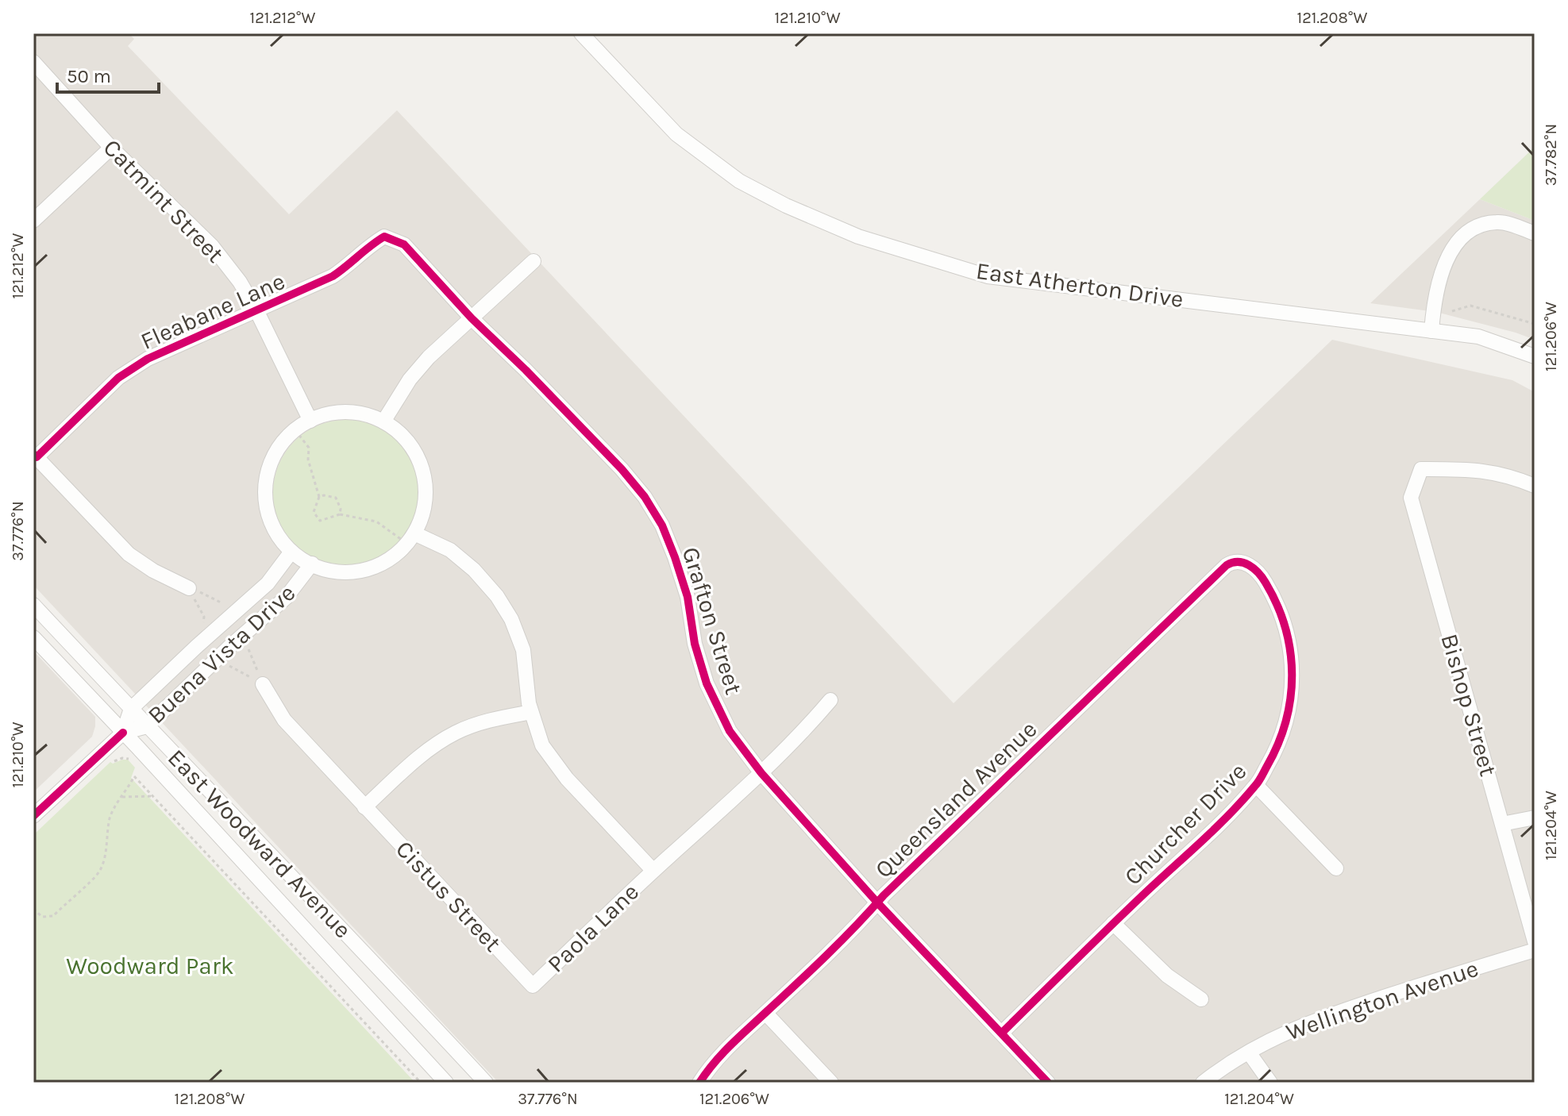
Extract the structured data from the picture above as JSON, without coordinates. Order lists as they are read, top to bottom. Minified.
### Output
{"streets":{"street":["Catmint Street","East Atherton Drive","Fleabane Lane","Grafton Street","Buena Vista Drive","Bishop Street","Queensland Avenue","Churcher Drive","East Woodward Avenue","Cistus Street","Paola Lane","Wellington Avenue"]},"crossings":[["Catmint Street","Fleabane Lane"],["Fleabane Lane","Grafton Street"],["Grafton Street","Queensland Avenue"],["Grafton Street","Churcher Drive"],["Grafton Street","Paola Lane"],["Buena Vista Drive","East Woodward Avenue"],["Queensland Avenue","Churcher Drive"],["Cistus Street","Paola Lane"]],"parks":["Woodward Park"],"scale_bar":"50 m","coordinates":["121.212°W","121.210°W","121.208°W","37.782°N","121.206°W","37.776°N","121.204°W"]}
